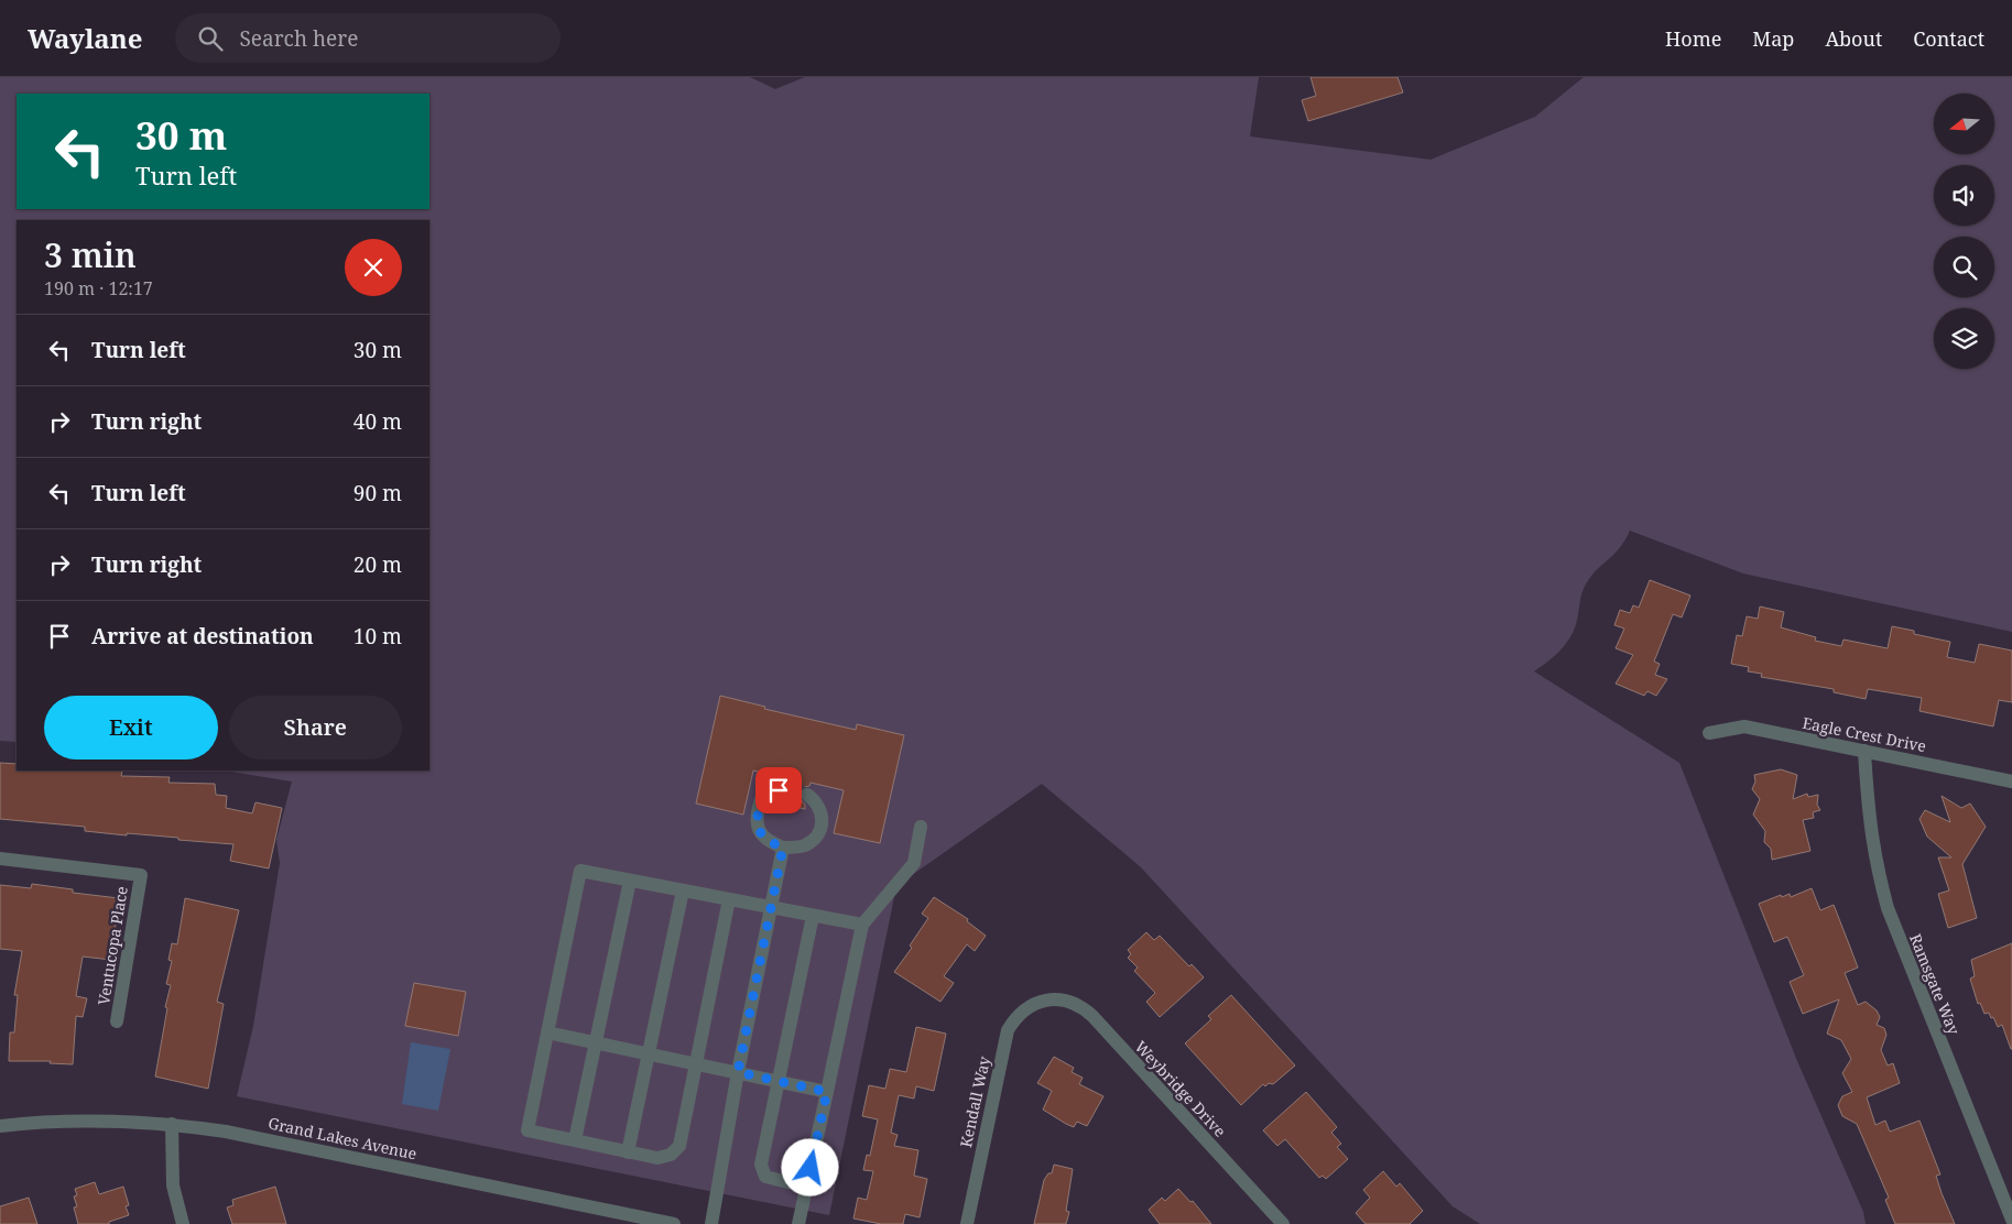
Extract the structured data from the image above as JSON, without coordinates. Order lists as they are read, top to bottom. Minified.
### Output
{"streets":{"street":["Eagle Crest Drive","Ventucopa Place","Ramsgate Way","Weybridge Drive","Kendall Way","Grand Lakes Avenue"]},"crossings":[["Eagle Crest Drive","Ramsgate Way"],["Weybridge Drive","Kendall Way"]],"north":"left","page":{"header":"Waylane","search":"Search here","nav":["Home","Map","About","Contact"],"turn":["30 m","Turn left"],"heading":["3 min","190 m · 12:17"],"list":[{"name":"Turn left","value":"30 m"},{"name":"Turn right","value":"40 m"},{"name":"Turn left","value":"90 m"},{"name":"Turn right","value":"20 m"},{"name":"Arrive at destination","value":"10 m"}],"buttons":["Exit","Share"]}}
